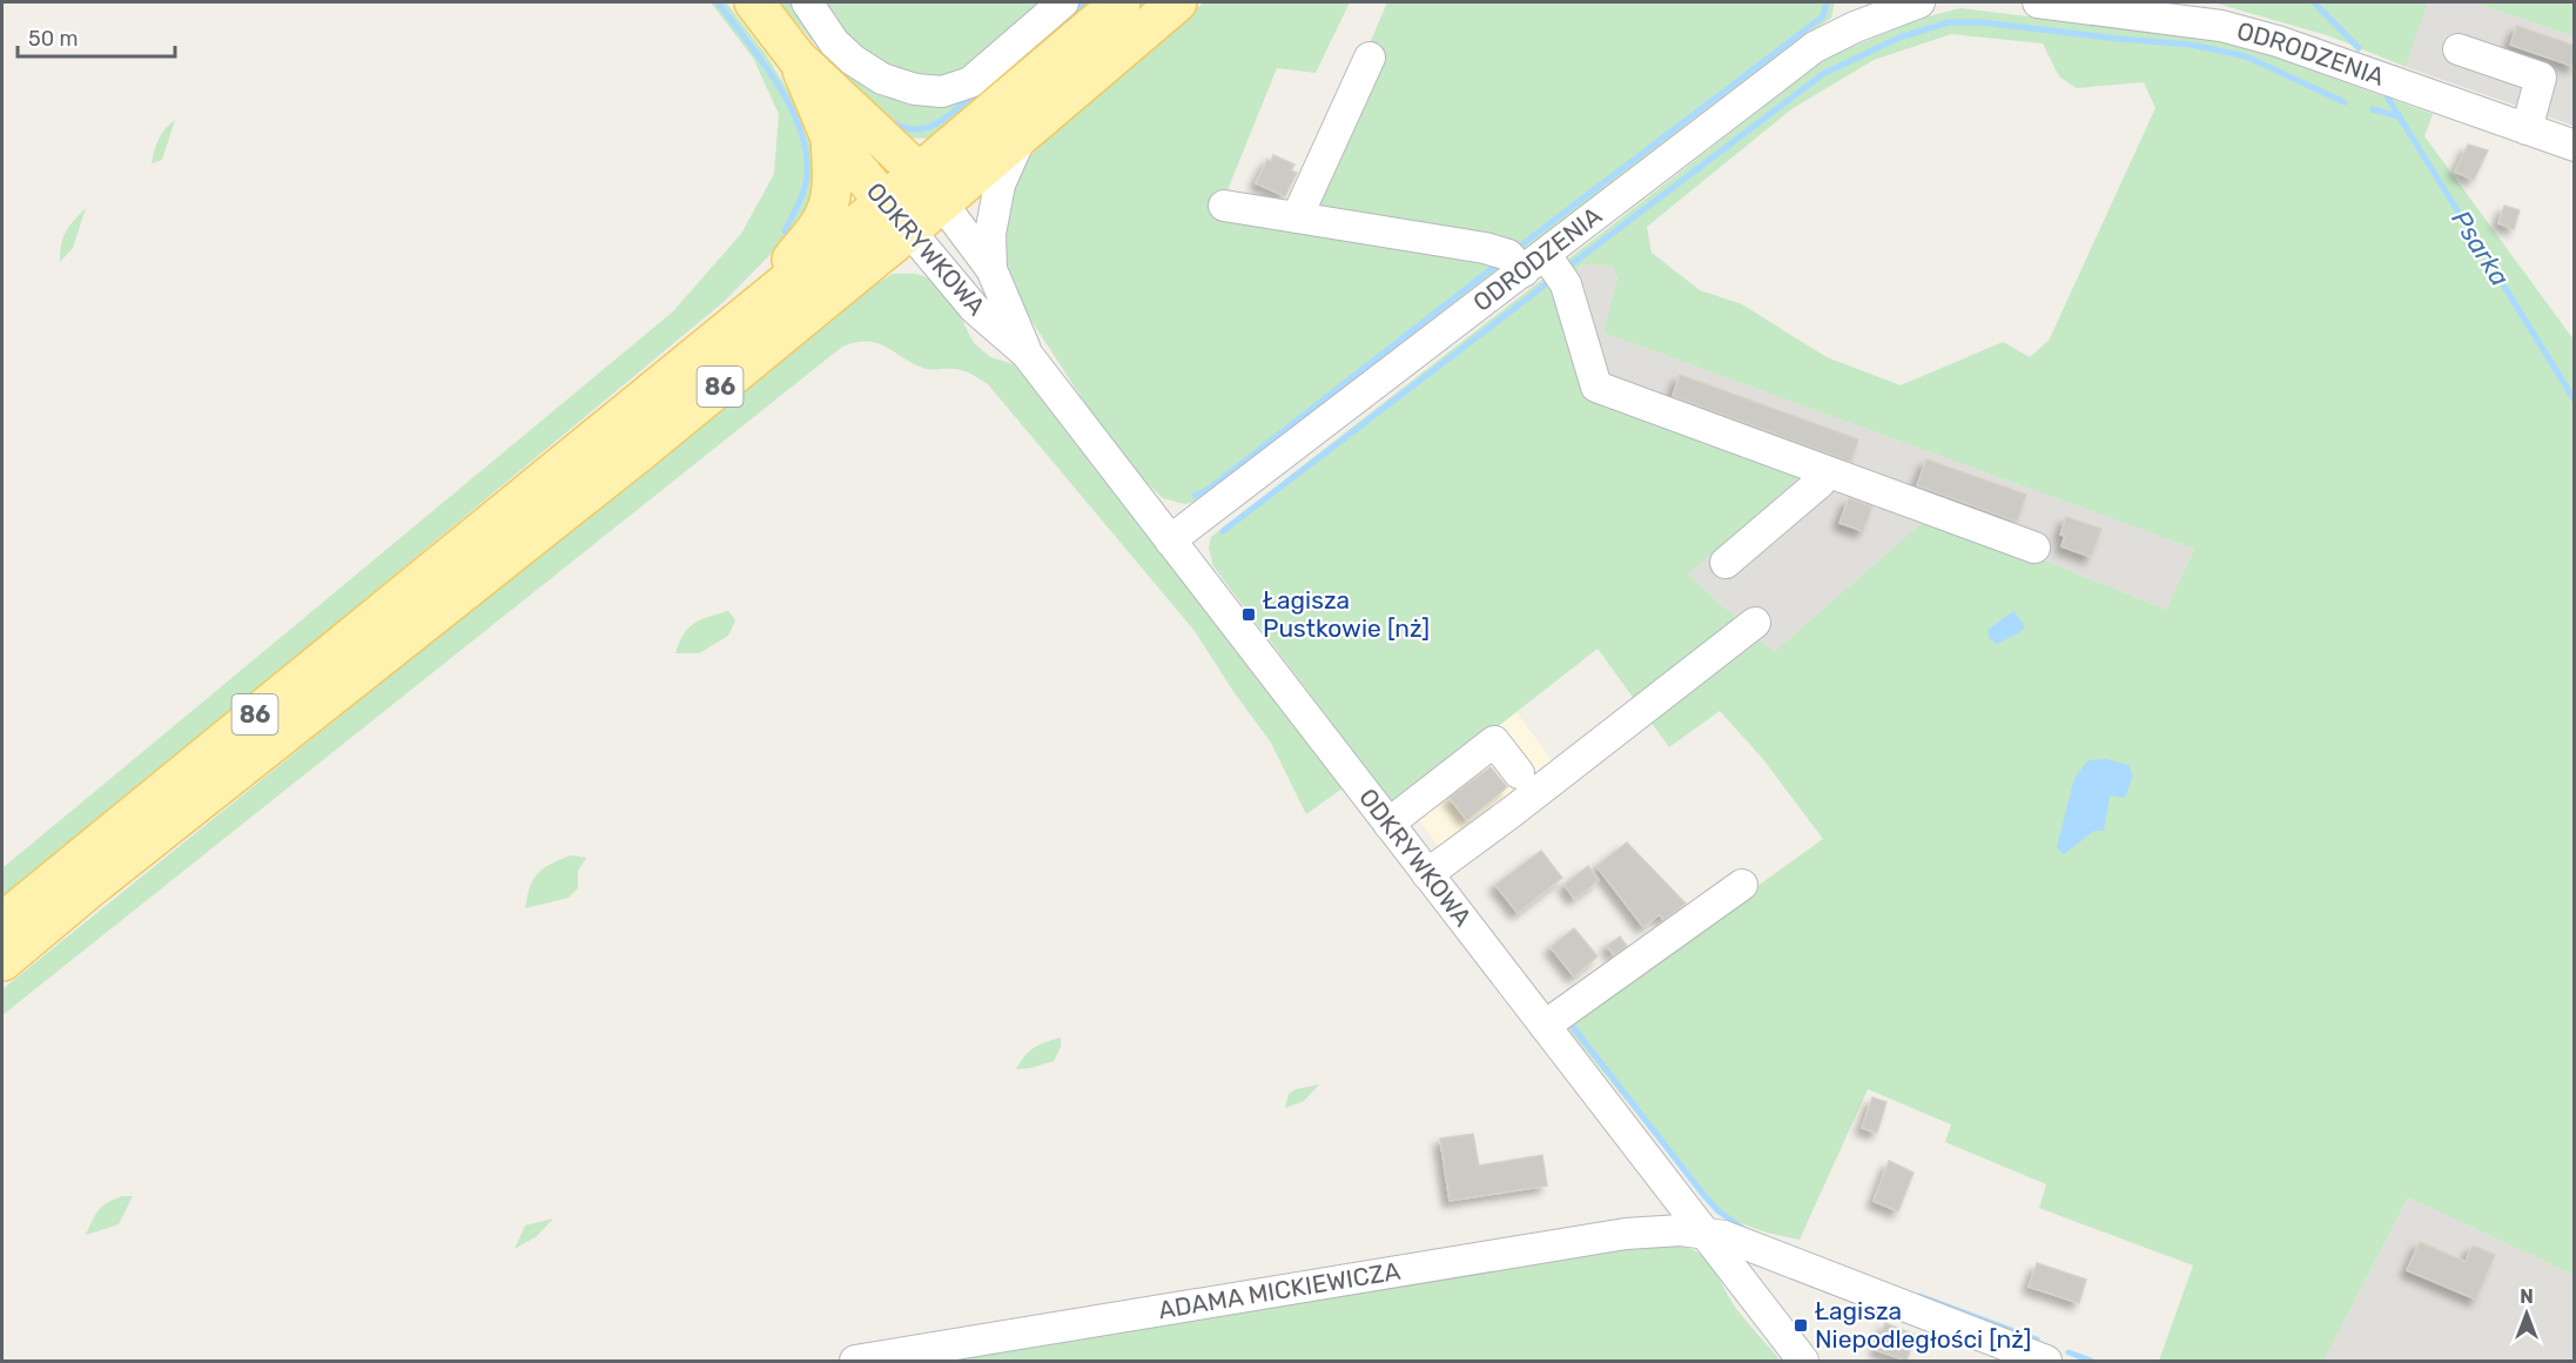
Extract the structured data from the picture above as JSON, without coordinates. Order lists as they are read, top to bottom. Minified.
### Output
{"streets":{"main road":["ODKRYWKOWA","86"],"street":["ODRODZENIA","ADAMA MICKIEWICZA"]},"crossings":[["ODRODZENIA","ODKRYWKOWA"],["ODKRYWKOWA","86"],["ODKRYWKOWA","ADAMA MICKIEWICZA"]],"water":["Psarka"],"places":{"transit":["Łagisza Pustkowie [nż]","Łagisza Niepodległości [nż]"]},"scale_bar":"50 m","north":"top"}
